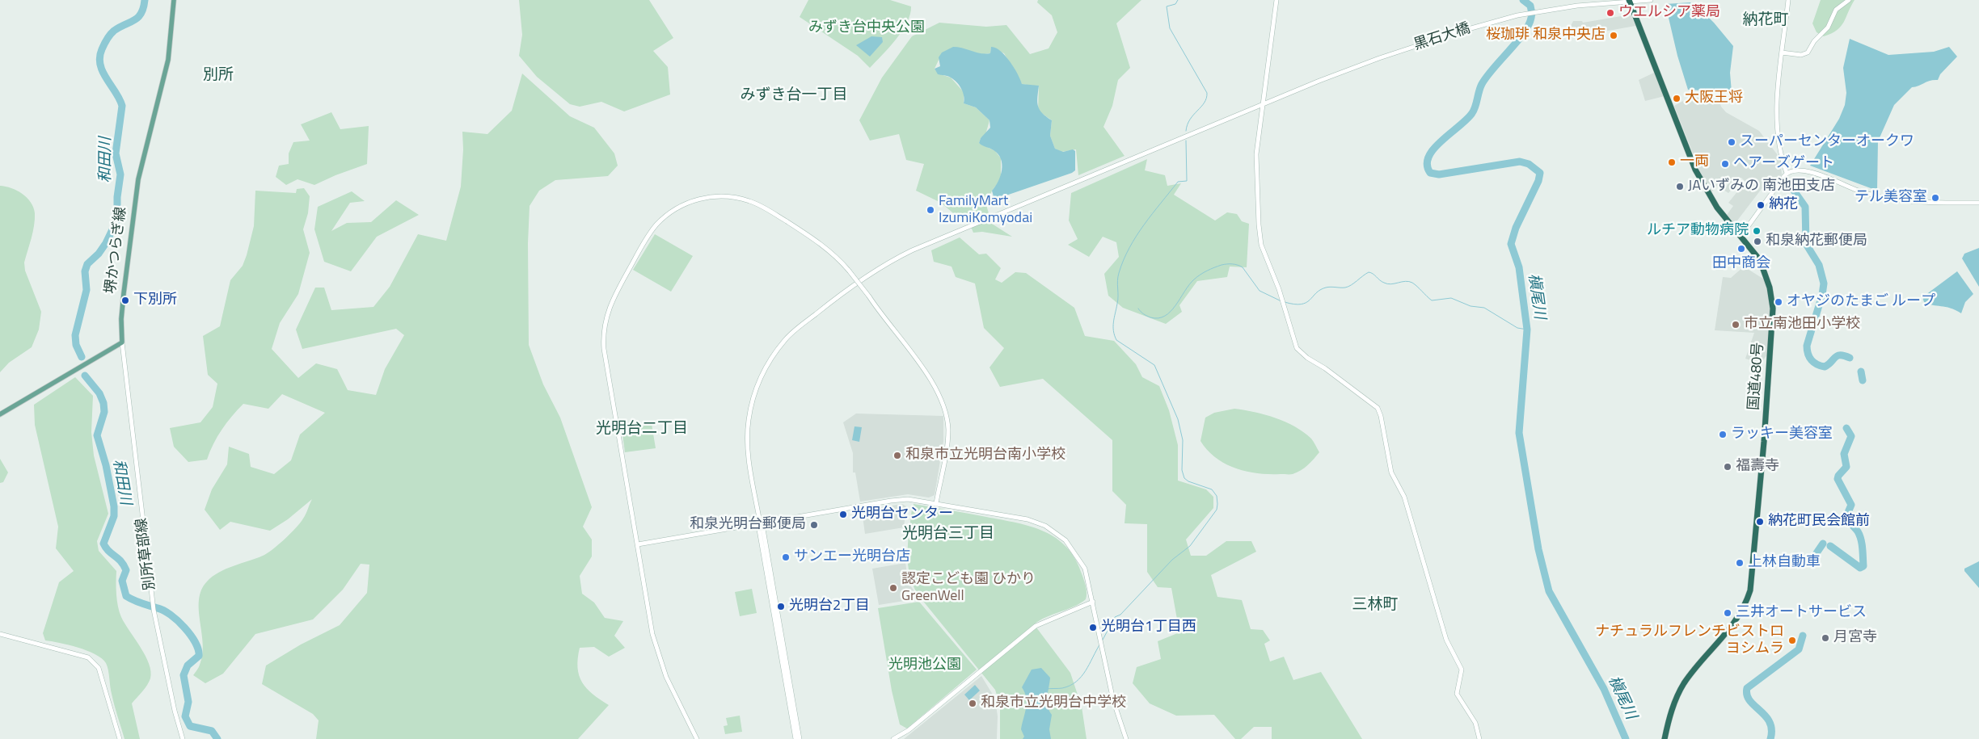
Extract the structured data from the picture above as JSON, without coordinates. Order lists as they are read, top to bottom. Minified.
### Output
{"streets":{"highway":["国道480号"],"main road":["堺かつらぎ線"],"street":["黒石大橋","別所草部線"]},"crossings":[["黒石大橋","国道480号"],["堺かつらぎ線","別所草部線"]],"districts":["納花町","別所","みずき台一丁目","光明台二丁目","光明台三丁目","三林町"],"water":["和田川","槇尾川"],"parks":["みずき台中央公園","光明池公園"],"places":["ウエルシア薬局","桜珈琲 和泉中央店","大阪王将","スーパーセンターオークワ","一両","ヘアーズゲート","JAいずみの 南池田支店","テル美容室","納花","FamilyMart IzumiKomyodai","ルチア動物病院","和泉納花郵便局","田中商会","下別所","オヤジのたまご ループ","市立南池田小学校","ラッキー美容室","和泉市立光明台南小学校","福壽寺","光明台センター","納花町民会館前","和泉光明台郵便局","サンエー光明台店","上林自動車","認定こども園 ひかり GreenWell","光明台2丁目","三井オートサービス","光明台1丁目西","月宮寺","ナチュラルフレンチビストロ ヨシムラ","和泉市立光明台中学校"]}
